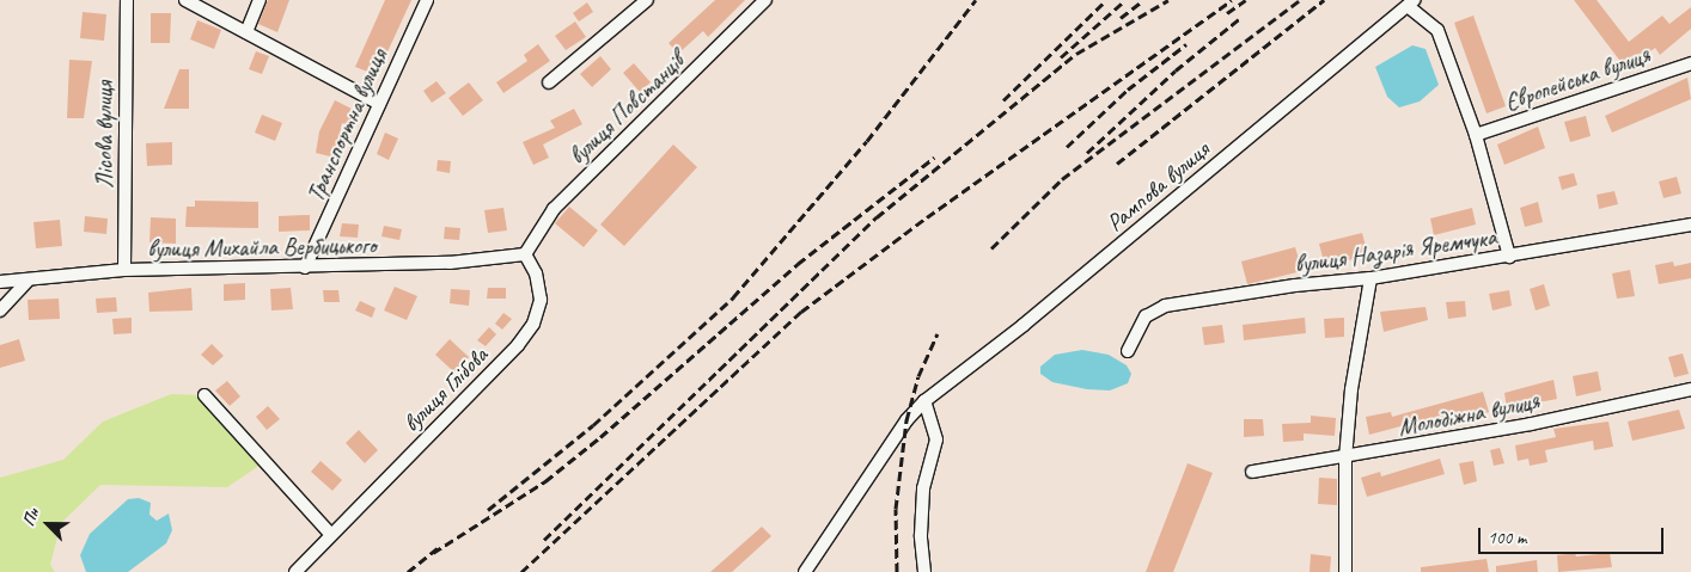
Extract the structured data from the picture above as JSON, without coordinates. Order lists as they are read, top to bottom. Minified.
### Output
{"streets":{"street":["Європейська вулиця","вулиця Повстанців","Транспортна вулиця","Лісова вулиця","Рампова вулиця","вулиця Михайла Вербицького","вулиця Назарія Яремчука","вулиця Глібова","Молодіжна вулиця"]},"crossings":[["вулиця Повстанців","вулиця Михайла Вербицького"],["вулиця Повстанців","вулиця Глібова"],["Транспортна вулиця","вулиця Михайла Вербицького"],["Лісова вулиця","вулиця Михайла Вербицького"],["вулиця Михайла Вербицького","вулиця Глібова"]],"scale_bar":"100 m","north":"top left"}
